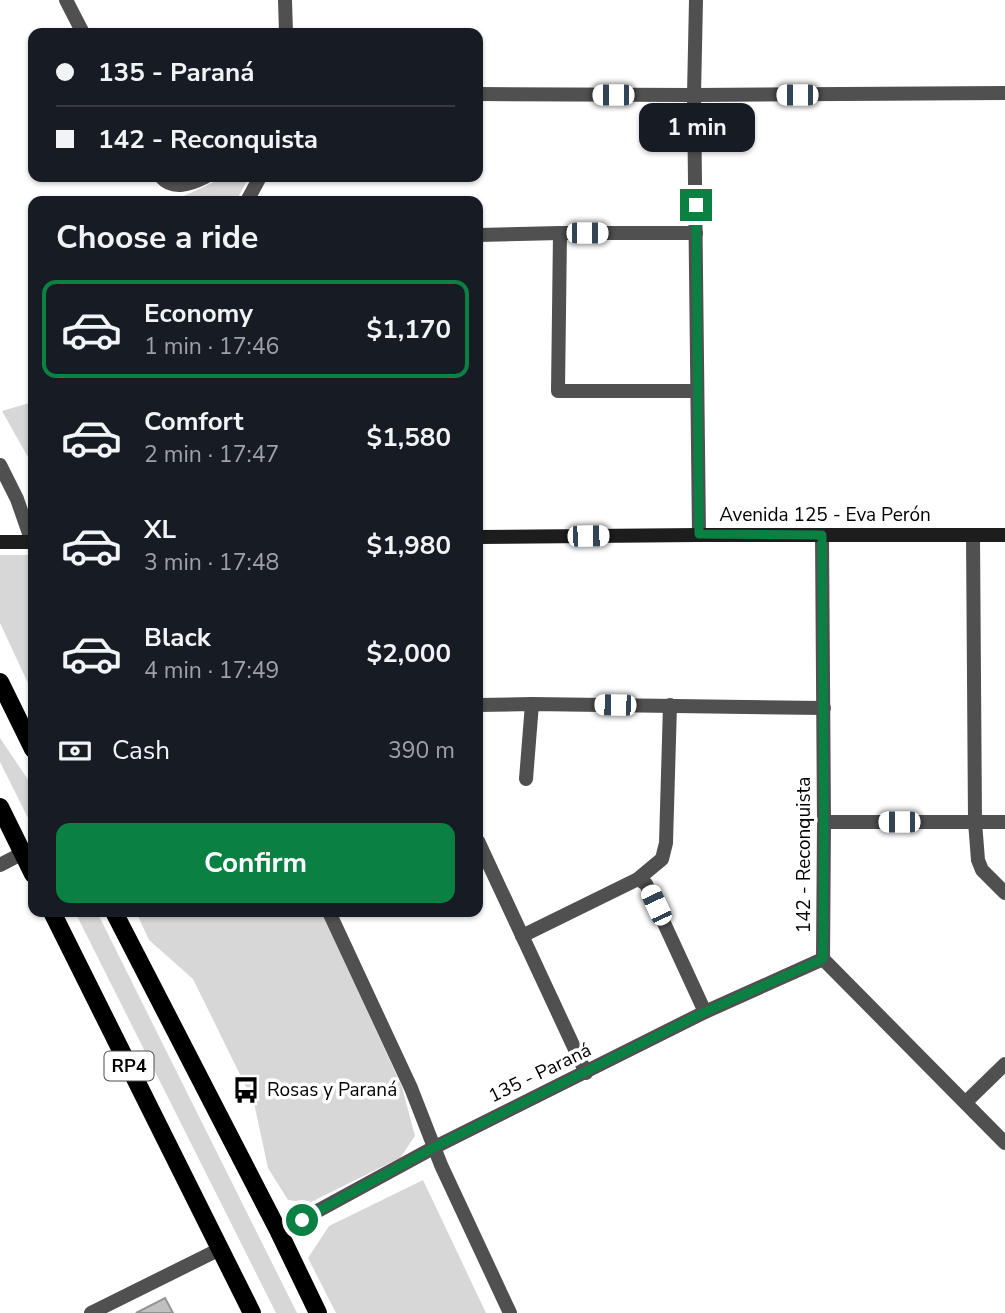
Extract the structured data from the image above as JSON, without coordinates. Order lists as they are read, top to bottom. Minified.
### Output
{"streets":{"main road":["RP4"],"street":["Avenida 125 - Eva Perón","142 - Reconquista","135 - Paraná"]},"crossings":[["Avenida 125 - Eva Perón","142 - Reconquista"],["142 - Reconquista","135 - Paraná"],["RP4","135 - Paraná"]],"places":{"bus stop":["Rosas y Paraná"]},"page":{"banner":["135 - Paraná","142 - Reconquista"],"bubble":"1 min","heading":"Choose a ride","list":[{"name":"Economy","note":"1 min · 17:46","value":"$1,170"},{"name":"Comfort","note":"2 min · 17:47","value":"$1,580"},{"name":"XL","note":"3 min · 17:48","value":"$1,980"},{"name":"Black","note":"4 min · 17:49","value":"$2,000"}],"pay":["Cash","390 m"],"buttons":"Confirm"}}
